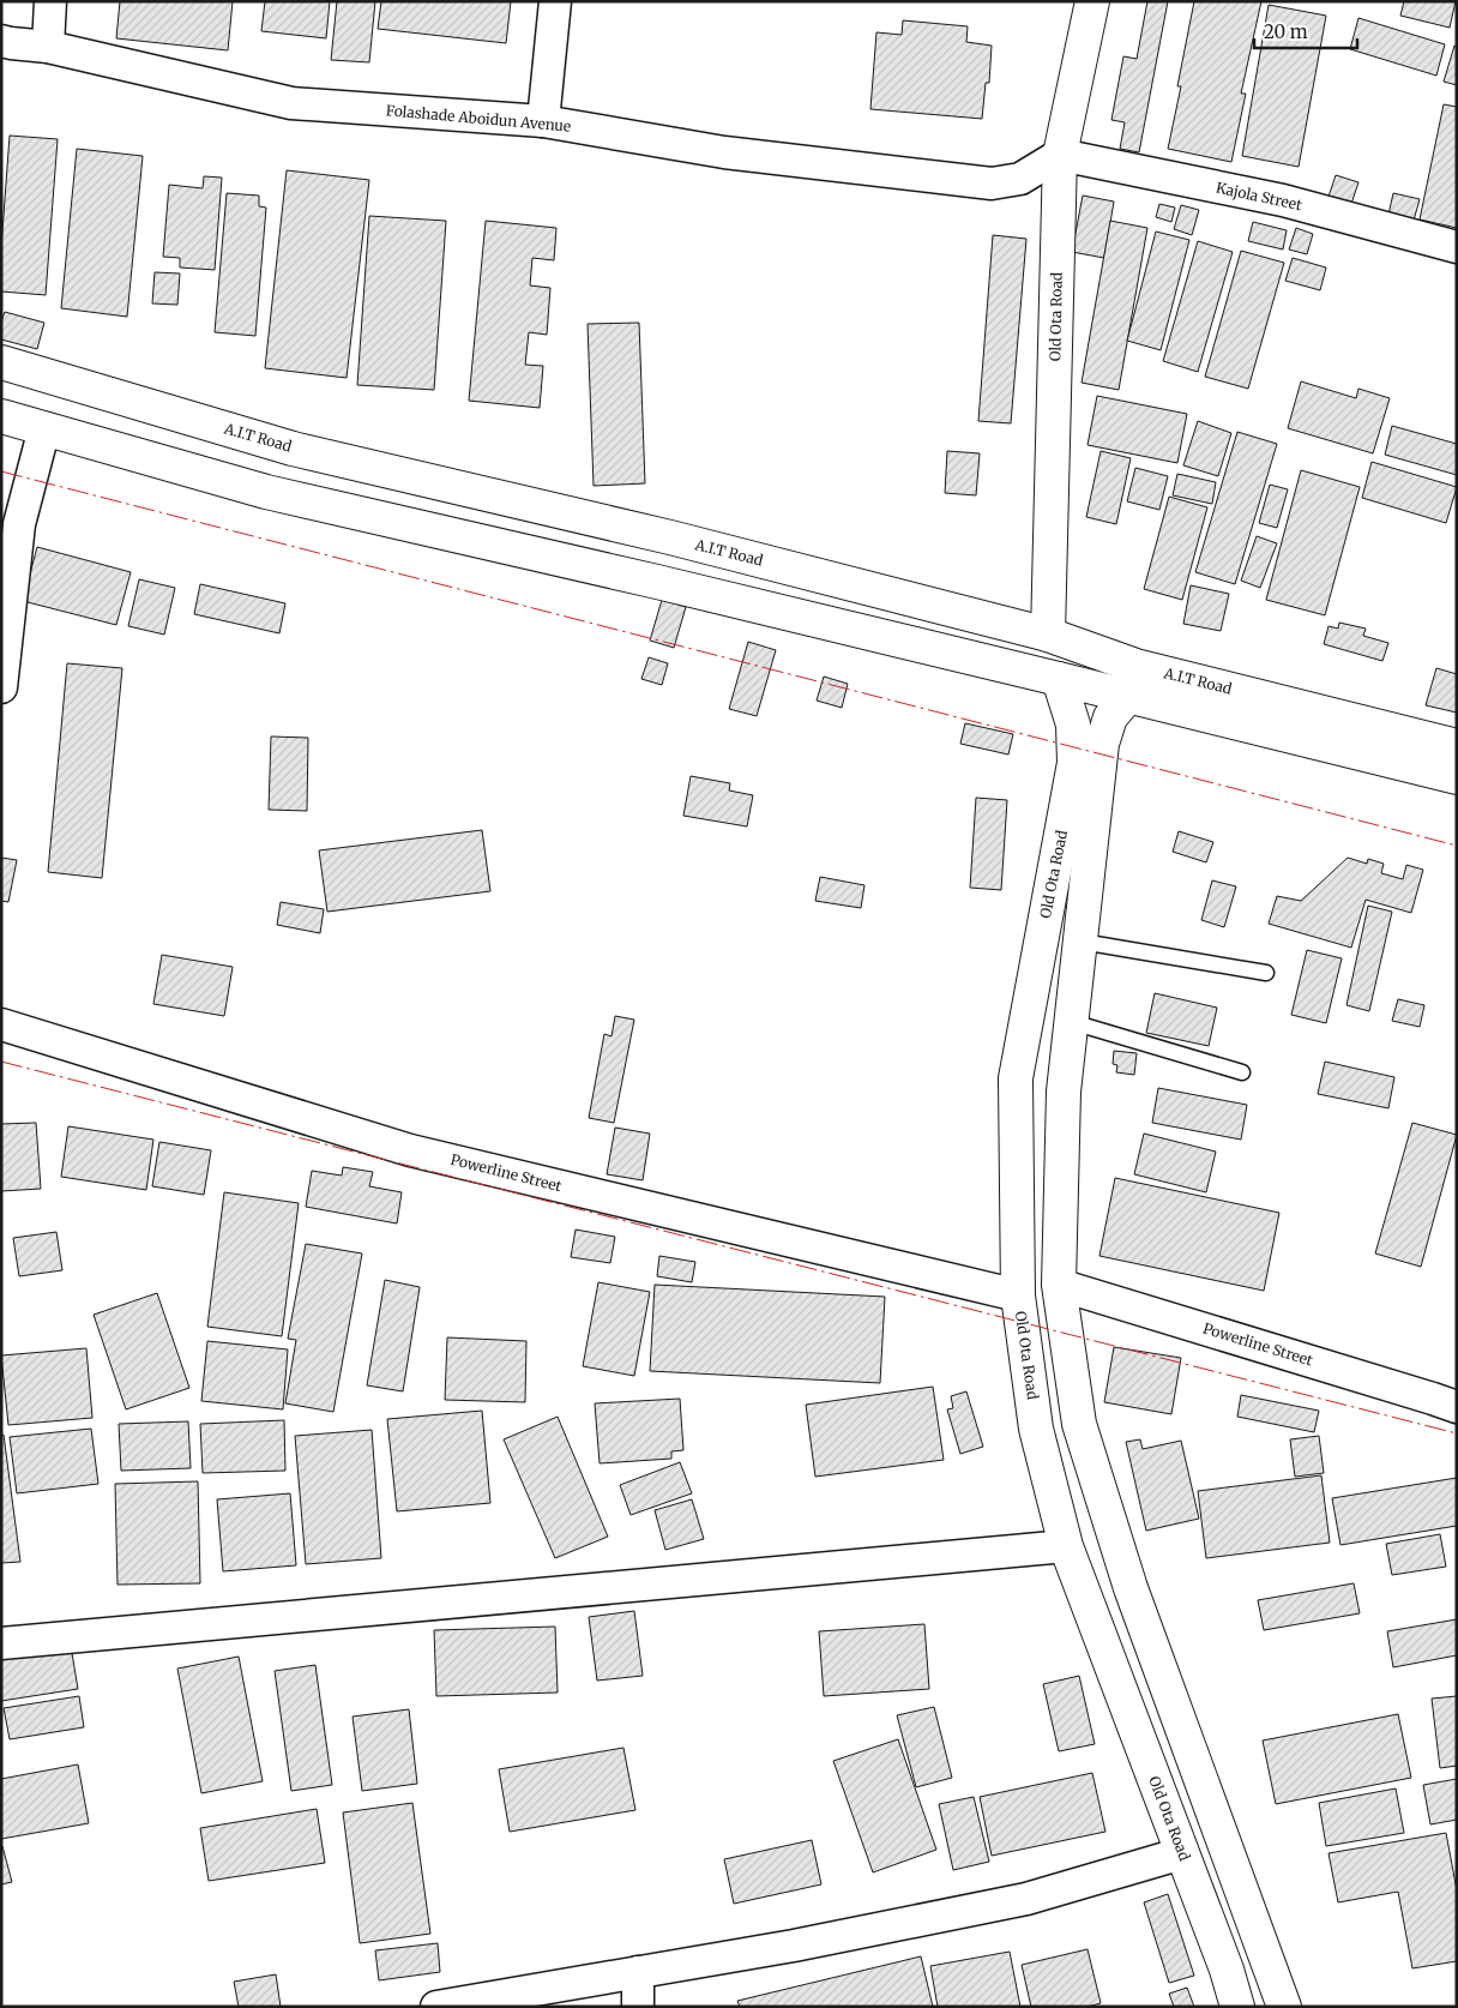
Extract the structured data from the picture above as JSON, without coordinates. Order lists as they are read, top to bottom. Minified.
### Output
{"streets":{"street":["Folashade Aboidun Avenue","Kajola Street","Old Ota Road","A.I.T Road","Powerline Street"]},"crossings":[["Folashade Aboidun Avenue","Kajola Street"],["Folashade Aboidun Avenue","Old Ota Road"],["Kajola Street","Old Ota Road"],["Old Ota Road","A.I.T Road"],["Old Ota Road","Powerline Street"]],"scale_bar":"20 m"}
